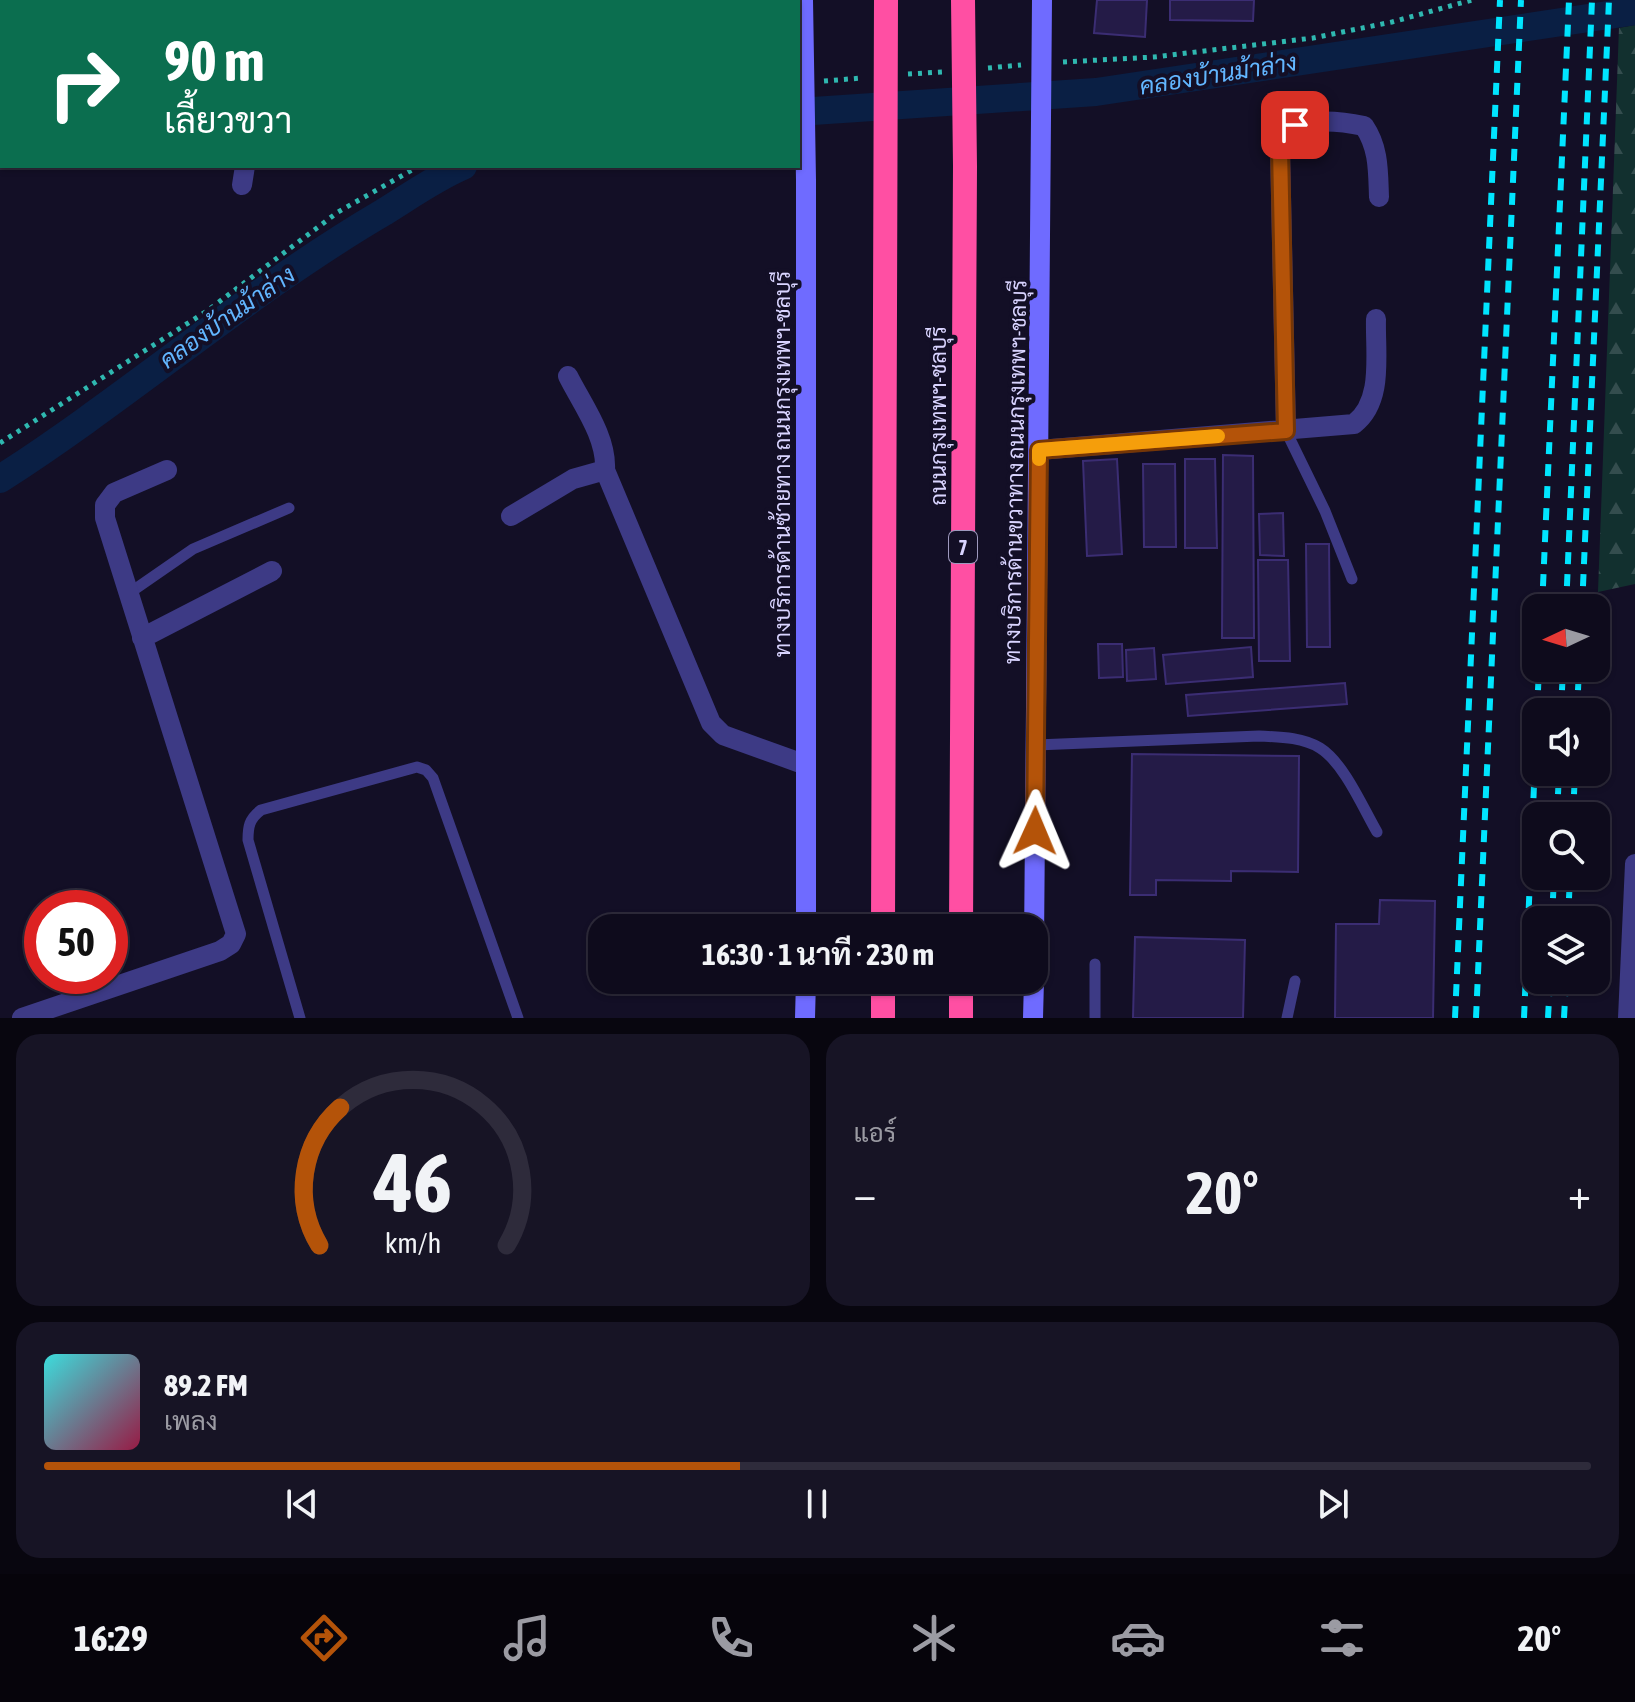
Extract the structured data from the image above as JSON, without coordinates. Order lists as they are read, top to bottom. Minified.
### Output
{"streets":{"highway":["ถนนกรุงเทพฯ-ชลบุรี","7"],"main road":["ทางบริการด้านซ้ายทาง ถนนกรุงเทพฯ-ชลบุรี","ทางบริการด้านขวาทาง ถนนกรุงเทพฯ-ชลบุรี"]},"water":["คลองบ้านม้าล่าง"],"north":"left","page":{"turn":["90 m","เลี้ยวขวา"],"limit":"50","trip":"16:30 · 1 นาที · 230 m","tile":"แอร์","heat":["−","20°","+"],"song":["89.2 FM","เพลง"],"tabs":["16:29","20°"],"gauge":["46","km/h"]}}
